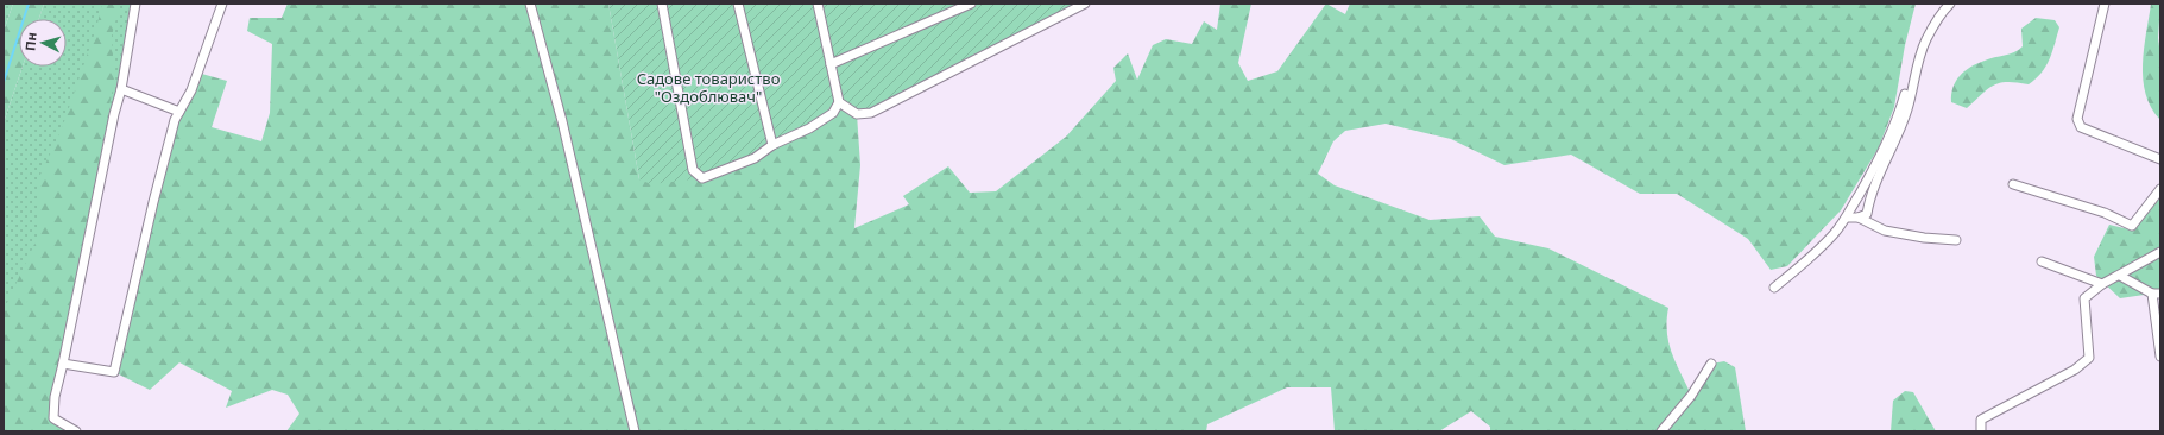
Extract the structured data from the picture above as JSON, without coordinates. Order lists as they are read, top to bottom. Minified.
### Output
{"parks":["Садове товариство \"Оздоблювач\""],"north":"left"}
